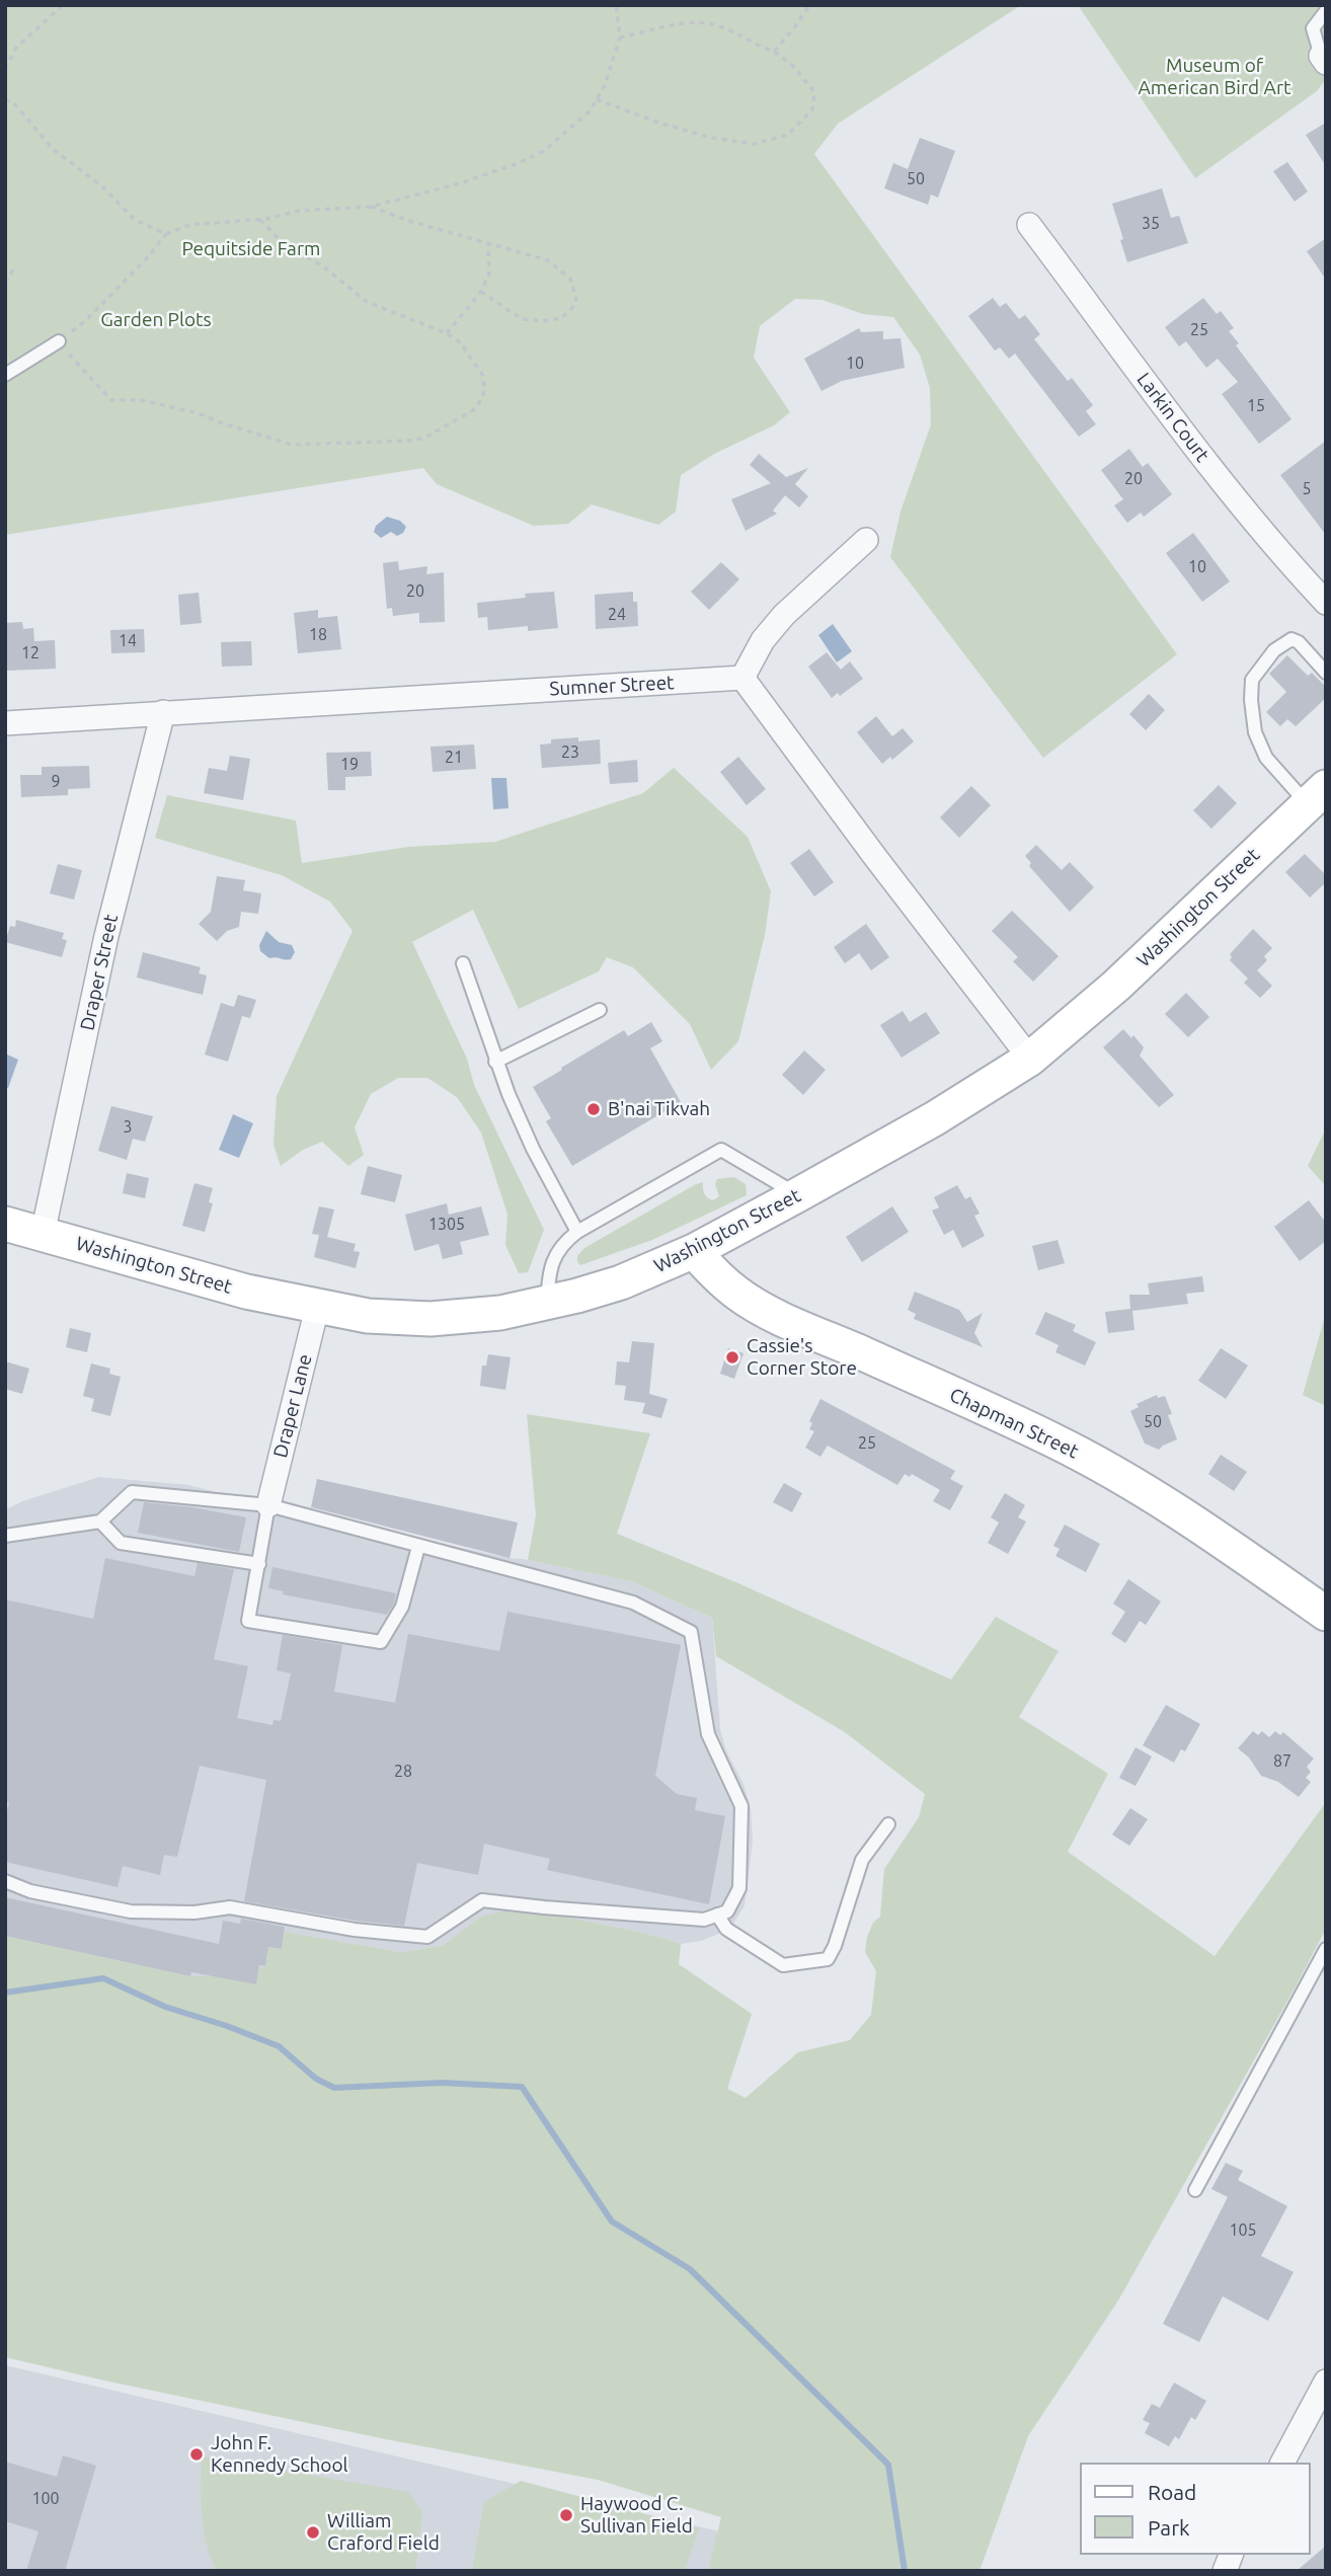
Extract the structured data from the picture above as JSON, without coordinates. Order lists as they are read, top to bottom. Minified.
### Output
{"streets":{"main road":["Washington Street","Chapman Street"],"street":["Larkin Court","Sumner Street","Draper Street","Draper Lane"]},"crossings":[["Sumner Street","Draper Street"],["Washington Street","Draper Street"],["Washington Street","Draper Lane"],["Washington Street","Chapman Street"]],"parks":["Museum of American Bird Art","Pequitside Farm","Garden Plots"],"places":["B'nai Tikvah","Cassie's Corner Store","John F. Kennedy School","Haywood C. Sullivan Field","William Craford Field"],"house_numbers":["50","35","25","10","15","20","5","10","20","24","18","14","12","23","21","19","9","3","1305","50","25","87","28","105","100"],"legend":["Road","Park"]}
